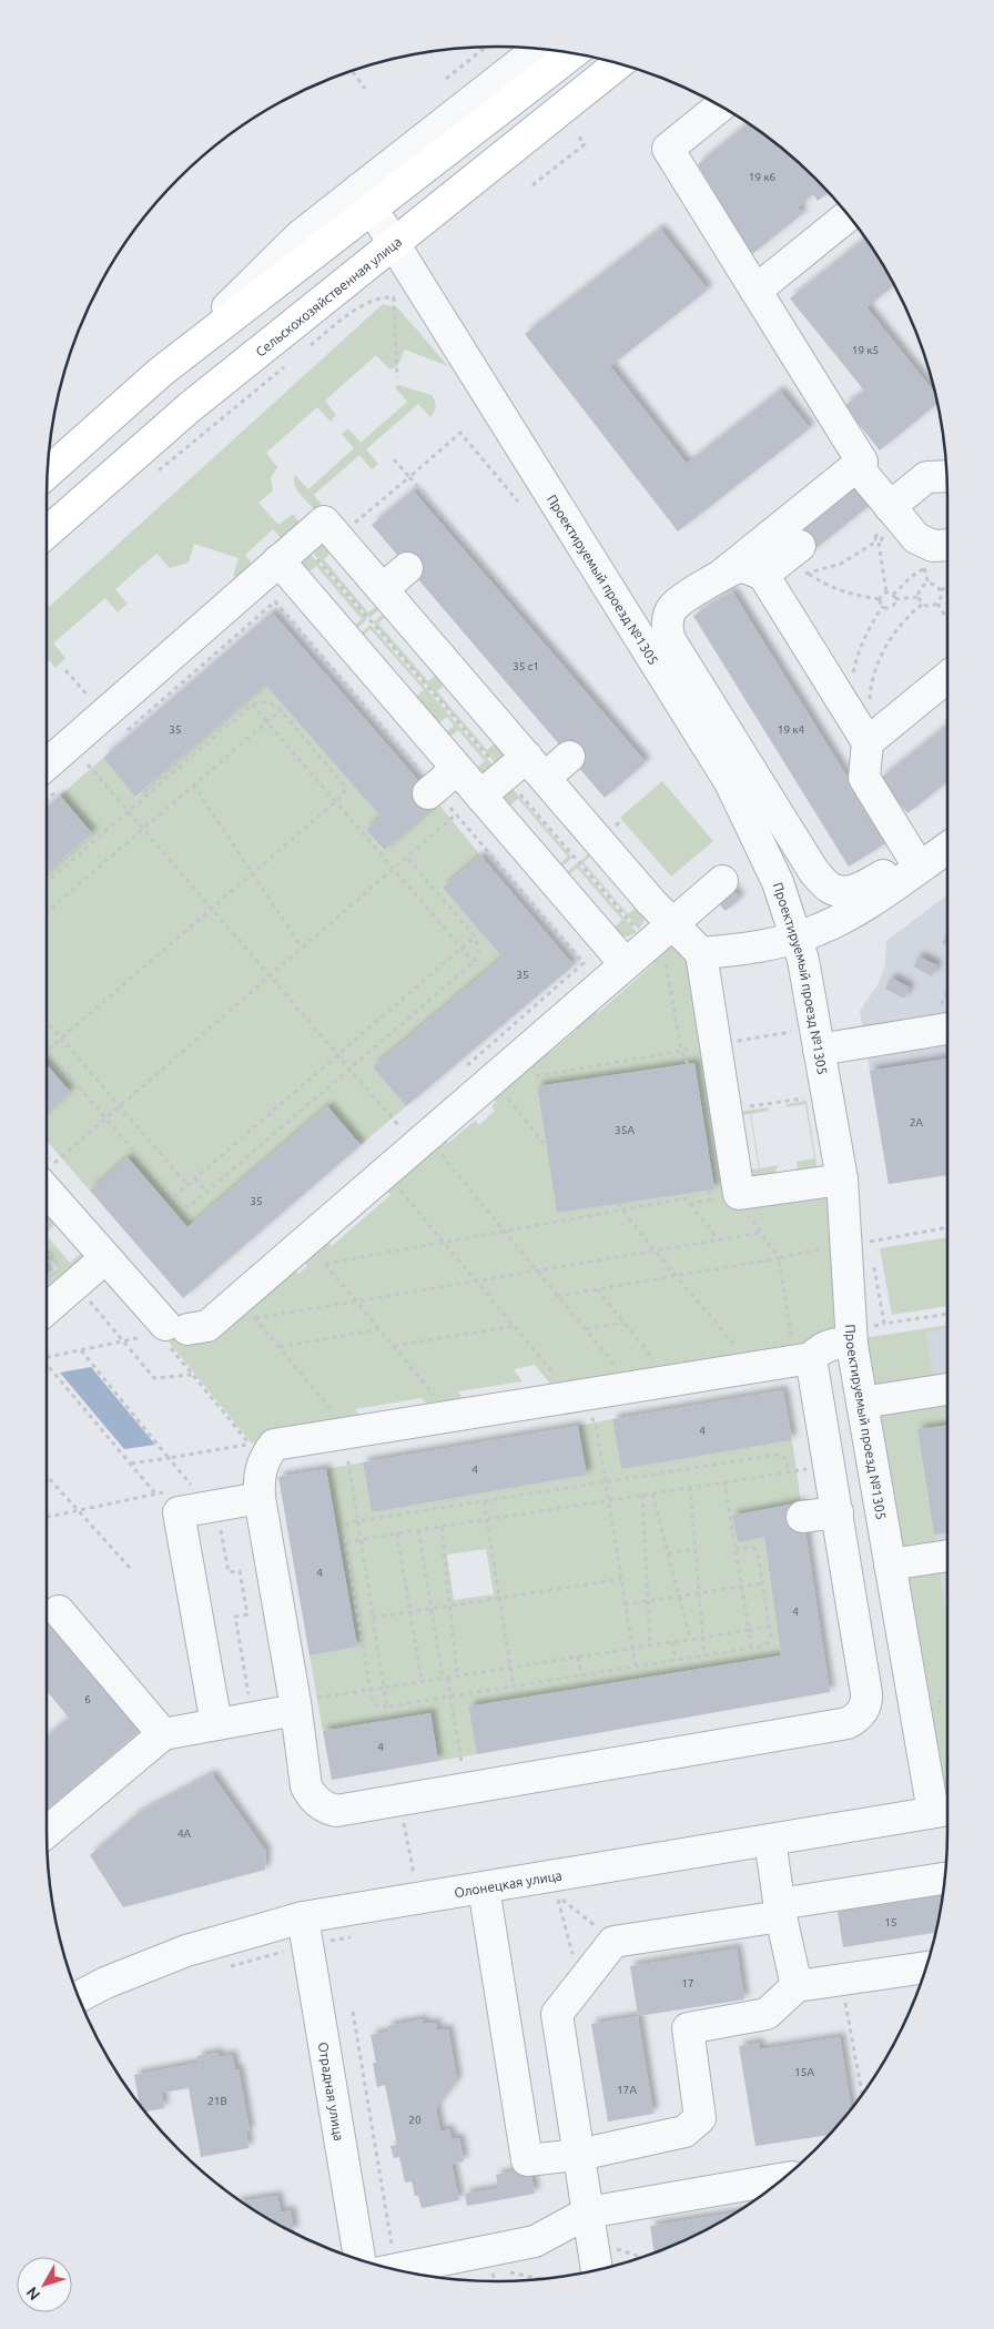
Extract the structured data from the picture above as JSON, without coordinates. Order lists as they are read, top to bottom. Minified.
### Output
{"streets":{"main road":["Сельскохозяйственная улица"],"street":["Проектируемый проезд №1305","Олонецкая улица","Отрадная улица"]},"crossings":[["Сельскохозяйственная улица","Проектируемый проезд №1305"],["Проектируемый проезд №1305","Олонецкая улица"],["Олонецкая улица","Отрадная улица"]],"house_numbers":["19 к6","19 к5","35 c1","35","19 к4","35","2А","35А","35","4","4","4","4","6","4","4А","15","17","15А","17А","21В","20"],"north":"bottom left"}
